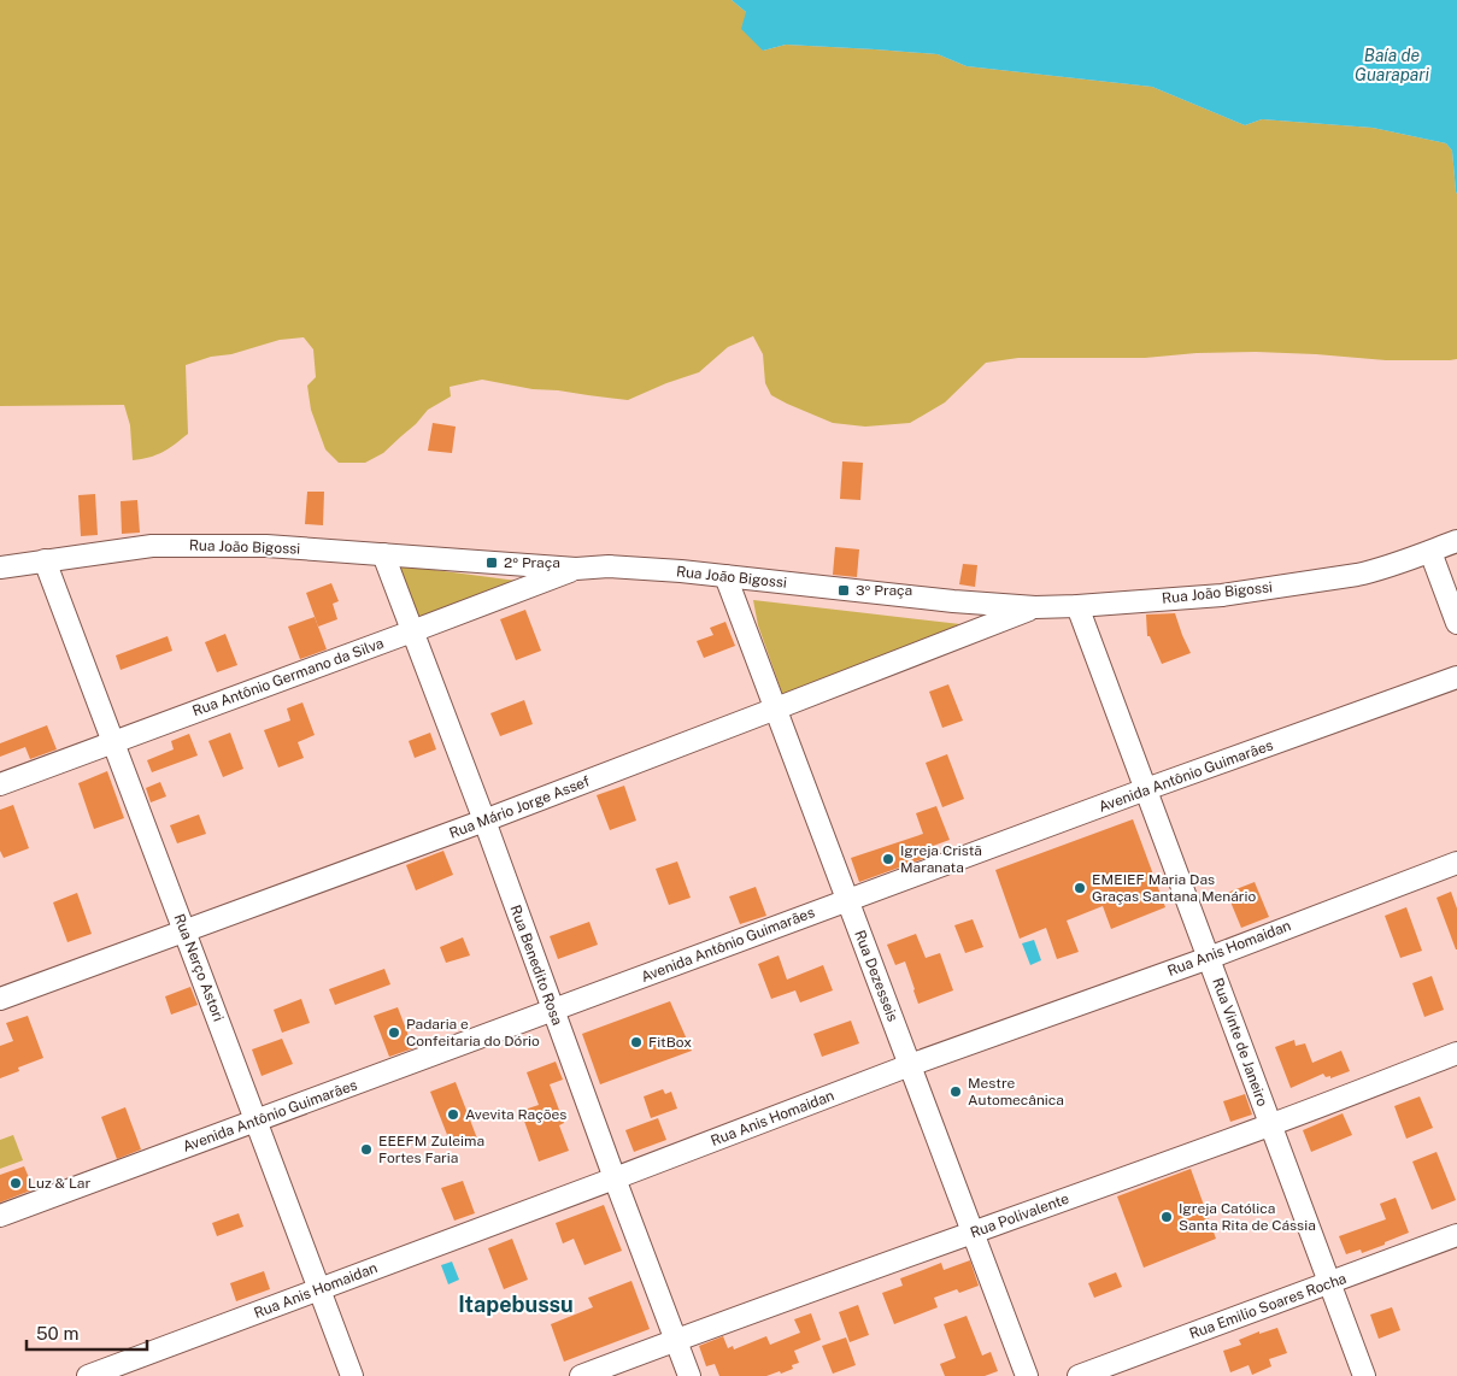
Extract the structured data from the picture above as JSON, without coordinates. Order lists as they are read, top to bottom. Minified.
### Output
{"streets":{"street":["Rua João Bigossi","Rua Antônio Germano da Silva","Avenida Antônio Guimarães","Rua Mário Jorge Assef","Rua Anis Homaidan","Rua Benedito Rosa","Rua Nerço Astori","Rua Dezesseis","Rua Vinte de Janeiro","Rua Polivalente","Rua Emilio Soares Rocha"]},"crossings":[["Rua João Bigossi","Rua Antônio Germano da Silva"],["Rua João Bigossi","Rua Mário Jorge Assef"],["Rua João Bigossi","Rua Benedito Rosa"],["Rua João Bigossi","Rua Nerço Astori"],["Rua João Bigossi","Rua Dezesseis"],["Rua João Bigossi","Rua Vinte de Janeiro"],["Rua Antônio Germano da Silva","Rua Benedito Rosa"],["Rua Antônio Germano da Silva","Rua Nerço Astori"],["Avenida Antônio Guimarães","Rua Benedito Rosa"],["Avenida Antônio Guimarães","Rua Nerço Astori"],["Avenida Antônio Guimarães","Rua Dezesseis"],["Avenida Antônio Guimarães","Rua Vinte de Janeiro"],["Rua Mário Jorge Assef","Rua Benedito Rosa"],["Rua Mário Jorge Assef","Rua Nerço Astori"],["Rua Mário Jorge Assef","Rua Dezesseis"],["Rua Anis Homaidan","Rua Benedito Rosa"],["Rua Anis Homaidan","Rua Nerço Astori"],["Rua Anis Homaidan","Rua Dezesseis"],["Rua Anis Homaidan","Rua Vinte de Janeiro"],["Rua Benedito Rosa","Rua Polivalente"],["Rua Dezesseis","Rua Polivalente"],["Rua Vinte de Janeiro","Rua Polivalente"],["Rua Vinte de Janeiro","Rua Emilio Soares Rocha"]],"districts":["Itapebussu"],"water":["Baía de Guarapari"],"places":{"transit":["2º Praça","3º Praça"],"other":["Igreja Cristã Maranata","EMEIEF Maria Das Graças Santana Menário","Padaria e Confeitaria do Dório","FitBox","Mestre Automecânica","Avevita Rações","EEEFM Zuleima Fortes Faria","Luz & Lar","Igreja Católica Santa Rita de Cássia"]},"scale_bar":"50 m"}
